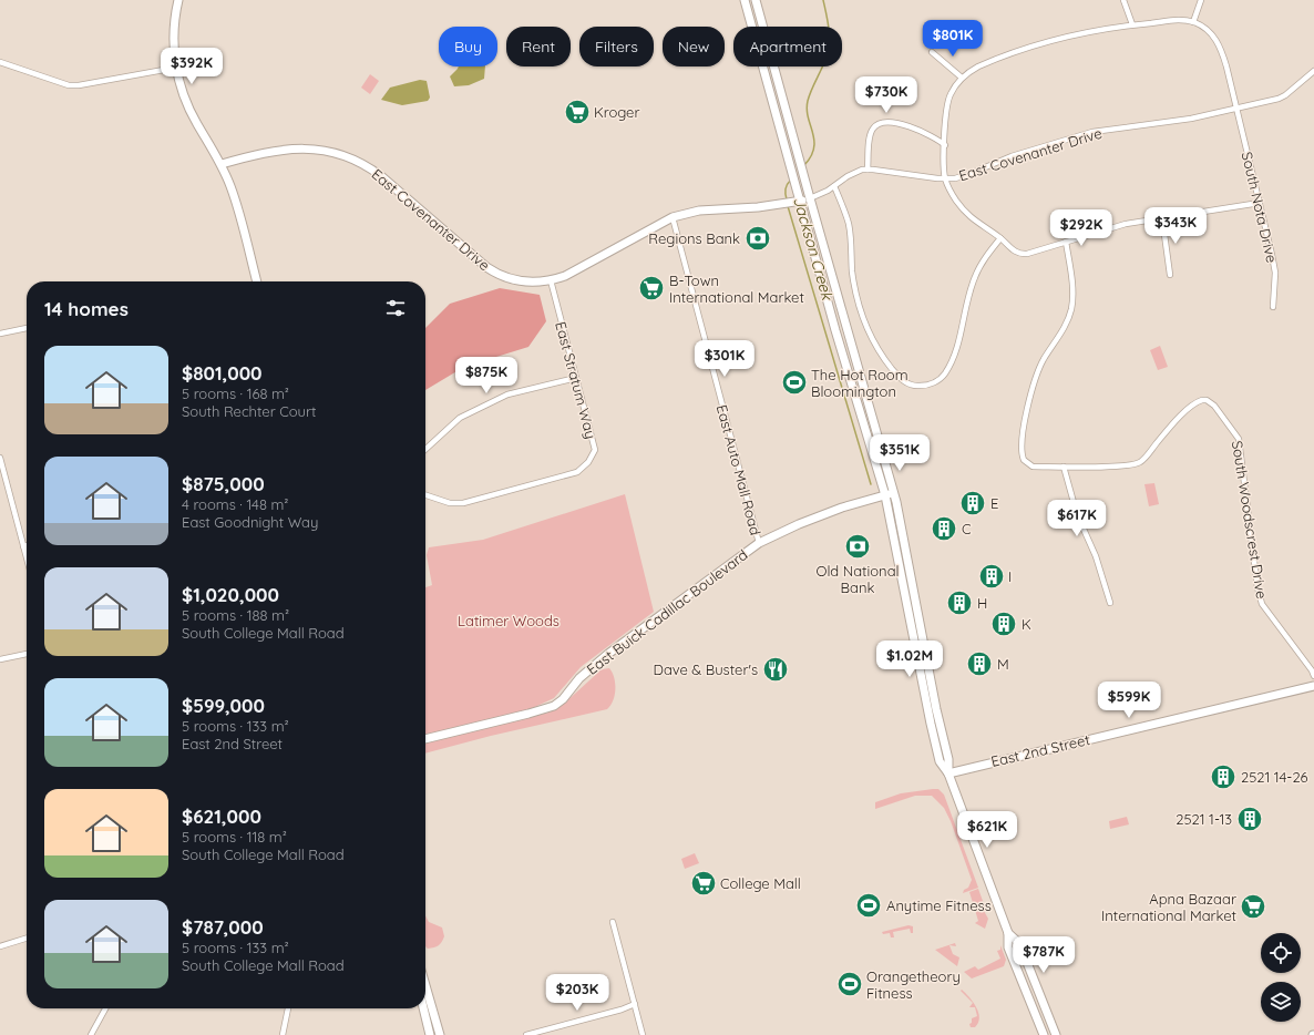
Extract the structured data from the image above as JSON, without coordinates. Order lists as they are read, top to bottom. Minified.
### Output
{"streets":{"main road":["East Covenanter Drive","East Buick Cadillac Boulevard","East 2nd Street"],"street":["South Nota Drive","East Stratum Way","East Auto Mall Road","South Woodscrest Drive"]},"crossings":[["East Covenanter Drive","South Nota Drive"],["East Covenanter Drive","East Stratum Way"],["East Covenanter Drive","East Auto Mall Road"],["East Auto Mall Road","East Buick Cadillac Boulevard"]],"water":["Jackson Creek"],"parks":["Latimer Woods"],"places":{"supermarket":["Kroger","B-Town International Market","College Mall","Apna Bazaar International Market"],"bank":["Regions Bank","Old National Bank"],"sports":["The Hot Room Bloomington","Anytime Fitness","Orangetheory Fitness"],"building":["E","C","I","H","K","M","2521 14-26","2521 1-13"],"restaurant":["Dave & Buster's"]},"page":{"price":["$801K","$392K","$730K","$343K","$292K","$301K","$875K","$351K","$617K","$1.02M","$599K","$621K","$787K","$203K"],"chip":["Buy","Rent","Filters","New","Apartment"],"heading":"14 homes","list":[{"name":"$801,000","note":"5 rooms · 168 m² · South Rechter Court"},{"name":"$875,000","note":"4 rooms · 148 m² · East Goodnight Way"},{"name":"$1,020,000","note":"5 rooms · 188 m² · South College Mall Road"},{"name":"$599,000","note":"5 rooms · 133 m² · East 2nd Street"},{"name":"$621,000","note":"5 rooms · 118 m² · South College Mall Road"},{"name":"$787,000","note":"5 rooms · 133 m² · South College Mall Road"}]}}
